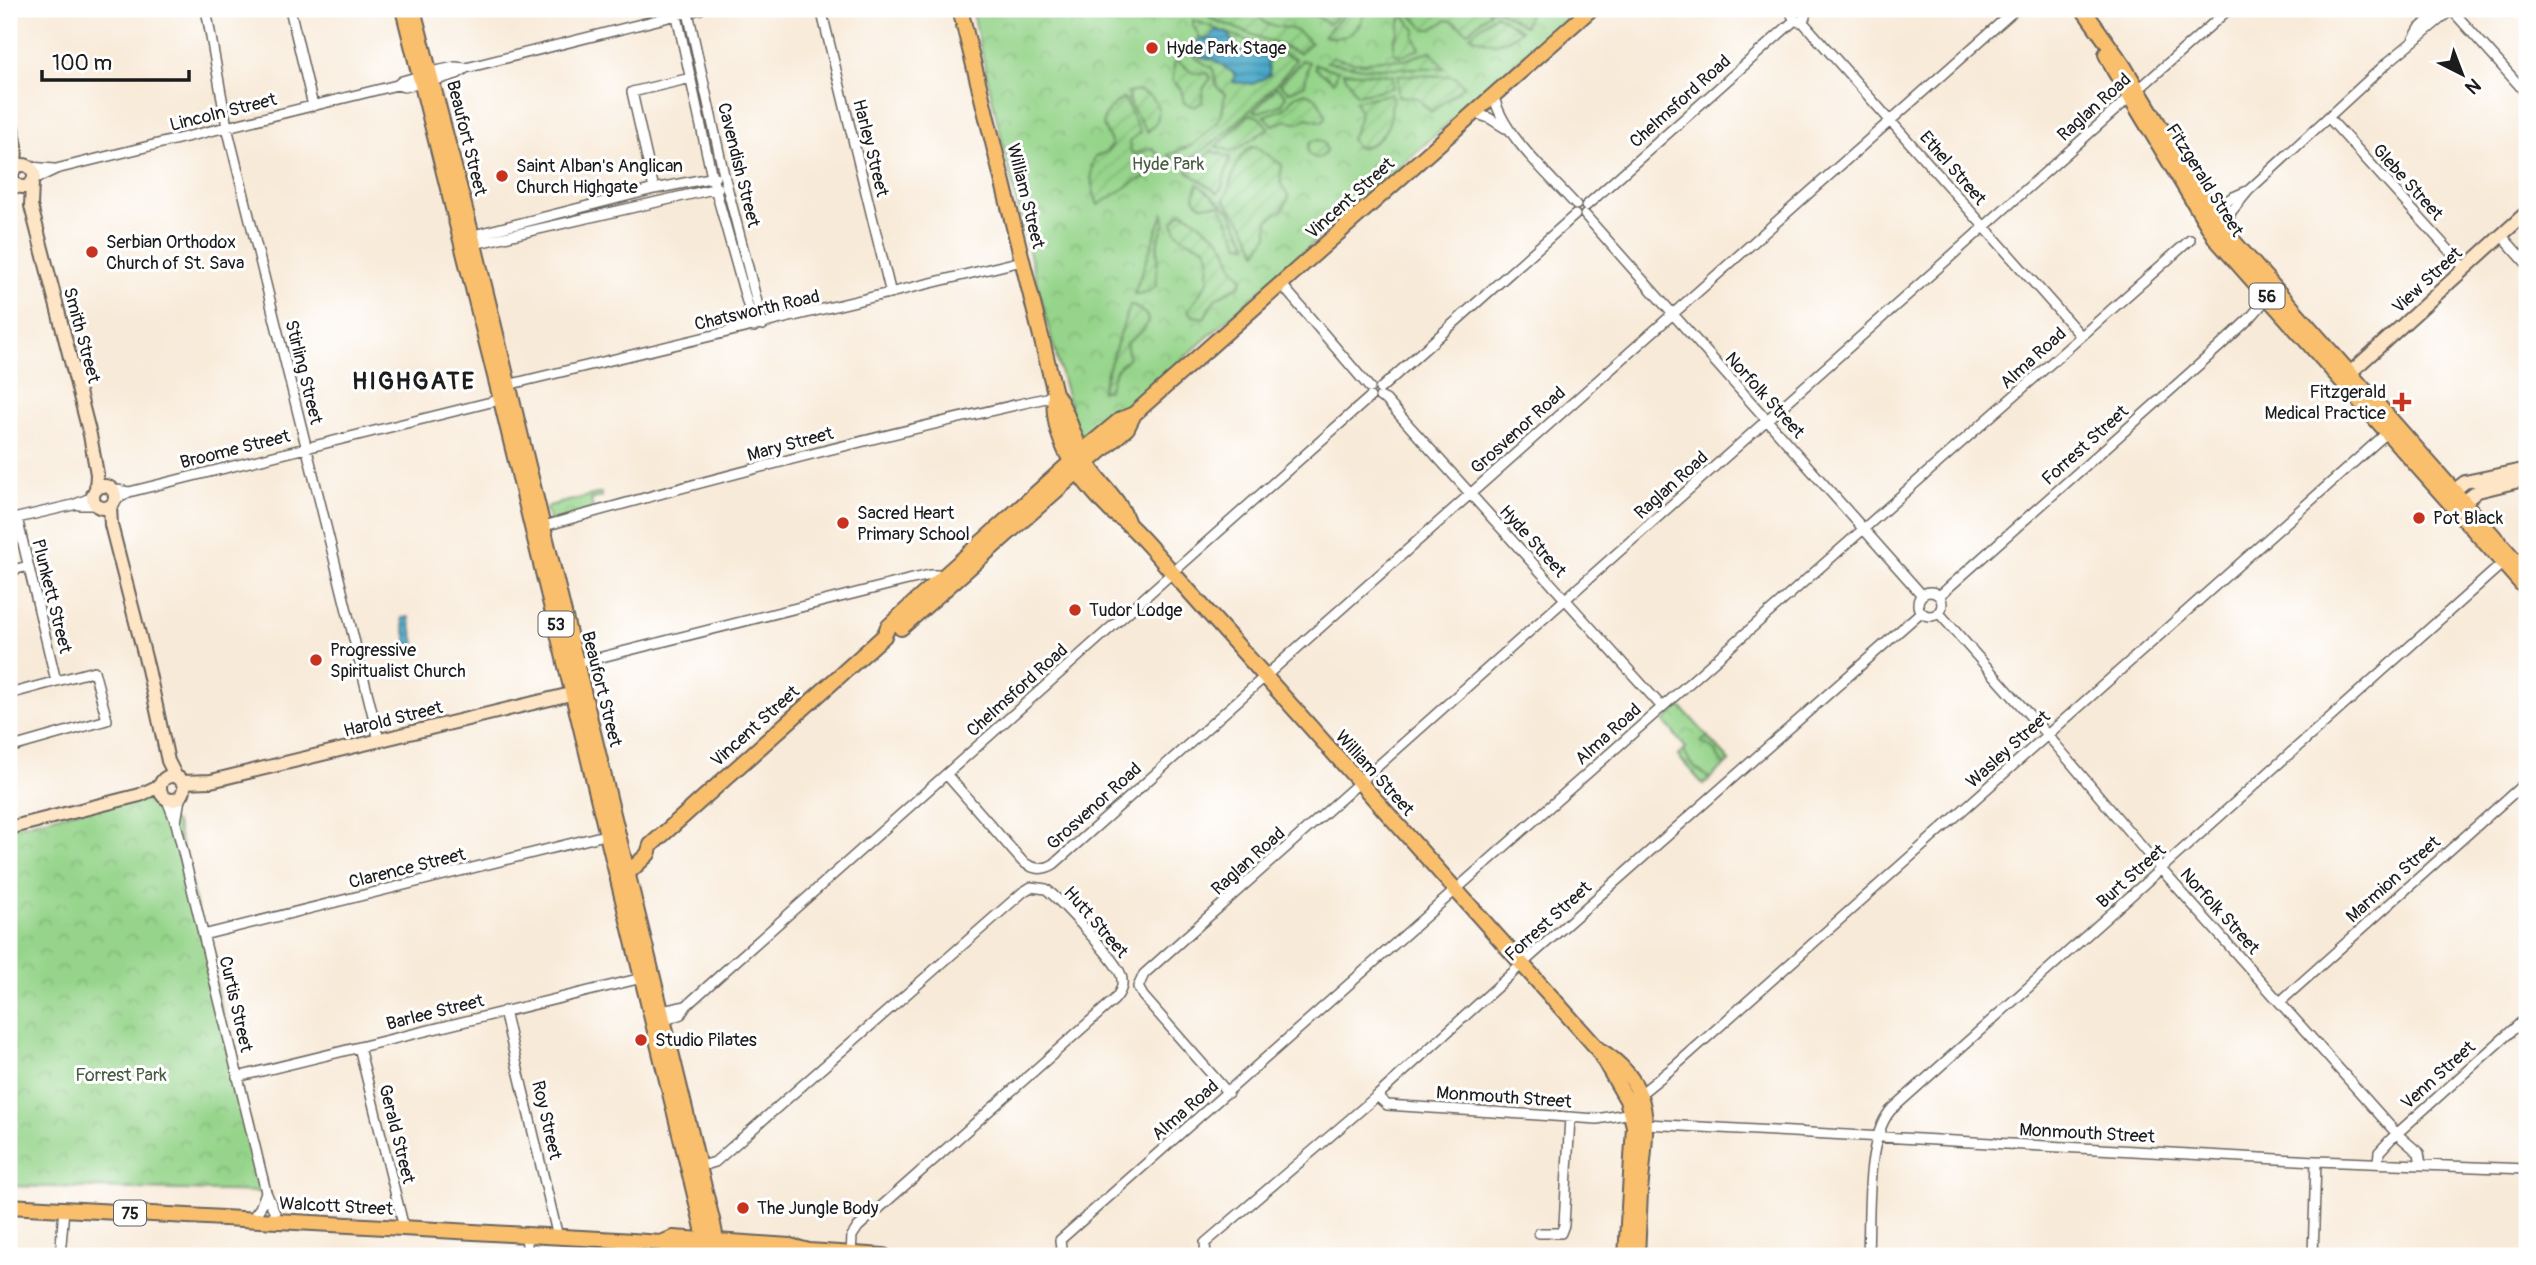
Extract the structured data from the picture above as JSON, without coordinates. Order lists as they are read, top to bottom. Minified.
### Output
{"streets":{"main road":["Beaufort Street","Fitzgerald Street","William Street","Vincent Street","56","53","Walcott Street","75"],"street":["Chelmsford Road","Raglan Road","Lincoln Street","Harley Street","Cavendish Street","Ethel Street","Glebe Street","View Street","Chatsworth Road","Smith Street","Alma Road","Stirling Street","Norfolk Street","Grosvenor Road","Mary Street","Forrest Street","Broome Street","Hyde Street","Plunkett Street","Harold Street","Wasley Street","Clarence Street","Burt Street","Marmion Street","Hutt Street","Curtis Street","Barlee Street","Venn Street","Monmouth Street","Roy Street","Gerald Street"]},"crossings":[["Chelmsford Road","Beaufort Street"],["Chelmsford Road","Ethel Street"],["Chelmsford Road","William Street"],["Chelmsford Road","Norfolk Street"],["Chelmsford Road","Grosvenor Road"],["Chelmsford Road","Hyde Street"],["Raglan Road","Ethel Street"],["Raglan Road","Fitzgerald Street"],["Raglan Road","William Street"],["Raglan Road","Alma Road"],["Raglan Road","Norfolk Street"],["Raglan Road","Hyde Street"],["Lincoln Street","Beaufort Street"],["Lincoln Street","Cavendish Street"],["Lincoln Street","Smith Street"],["Lincoln Street","Stirling Street"],["Beaufort Street","Vincent Street"],["Beaufort Street","Chatsworth Road"],["Beaufort Street","Mary Street"],["Beaufort Street","Broome Street"],["Beaufort Street","Harold Street"],["Beaufort Street","Clarence Street"],["Beaufort Street","Hutt Street"],["Beaufort Street","Barlee Street"],["Beaufort Street","Walcott Street"],["Harley Street","Chatsworth Road"],["Cavendish Street","Chatsworth Road"],["Ethel Street","Alma Road"],["Ethel Street","Grosvenor Road"],["Fitzgerald Street","View Street"],["Fitzgerald Street","Forrest Street"],["Fitzgerald Street","Wasley Street"],["Fitzgerald Street","Burt Street"],["Glebe Street","View Street"],["William Street","Vincent Street"],["William Street","Chatsworth Road"],["William Street","Alma Road"],["William Street","Grosvenor Road"],["William Street","Mary Street"],["William Street","Forrest Street"],["William Street","Wasley Street"],["William Street","Monmouth Street"],["Vincent Street","Norfolk Street"],["Vincent Street","Hyde Street"],["Chatsworth Road","Broome Street"],["Smith Street","Broome Street"],["Smith Street","Harold Street"],["Smith Street","Curtis Street"],["Alma Road","Norfolk Street"],["Alma Road","Hyde Street"],["Stirling Street","Broome Street"],["Stirling Street","Harold Street"],["Norfolk Street","Grosvenor Road"],["Norfolk Street","Forrest Street"],["Norfolk Street","Wasley Street"],["Norfolk Street","Burt Street"],["Norfolk Street","Marmion Street"],["Norfolk Street","Venn Street"],["Norfolk Street","Monmouth Street"],["Grosvenor Road","Hyde Street"],["Forrest Street","Monmouth Street"],["Broome Street","Plunkett Street"],["Harold Street","Curtis Street"],["Clarence Street","Curtis Street"],["Burt Street","Monmouth Street"],["Hutt Street","Walcott Street"],["Curtis Street","Barlee Street"],["Curtis Street","Walcott Street"],["Barlee Street","Roy Street"],["Barlee Street","Gerald Street"],["Venn Street","Monmouth Street"],["Roy Street","Walcott Street"],["Gerald Street","Walcott Street"]],"districts":["HIGHGATE"],"parks":["Hyde Park","Forrest Park"],"places":{"other":["Hyde Park Stage","Saint Alban's Anglican Church Highgate","Serbian Orthodox Church of St. Sava","Pot Black","Sacred Heart Primary School","Tudor Lodge","Progressive Spiritualist Church","Studio Pilates","The Jungle Body"],"health":["Fitzgerald Medical Practice"]},"scale_bar":"100 m","north":"bottom right"}
